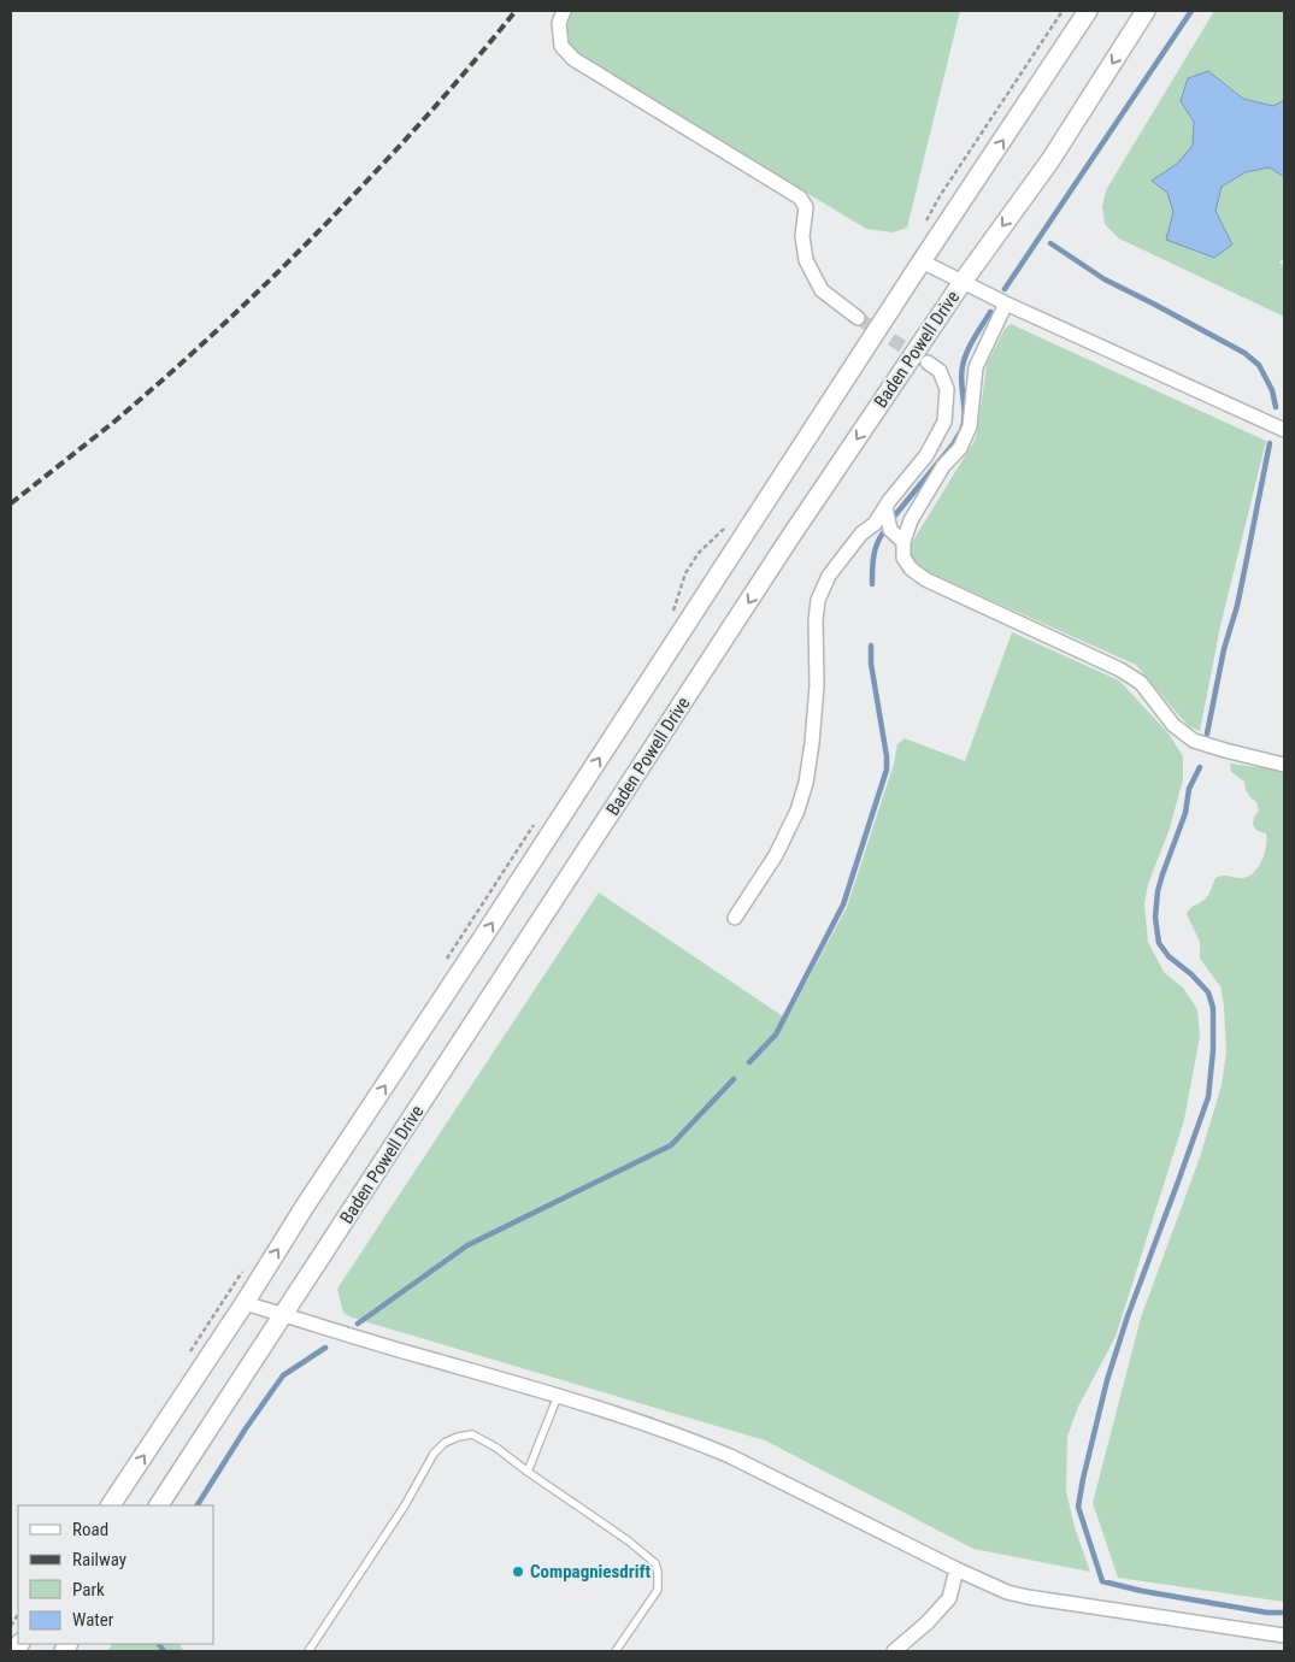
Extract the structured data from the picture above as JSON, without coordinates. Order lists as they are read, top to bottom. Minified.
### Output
{"streets":{"main road":["Baden Powell Drive"]},"places":["Compagniesdrift"],"legend":["Road","Railway","Park","Water"]}
